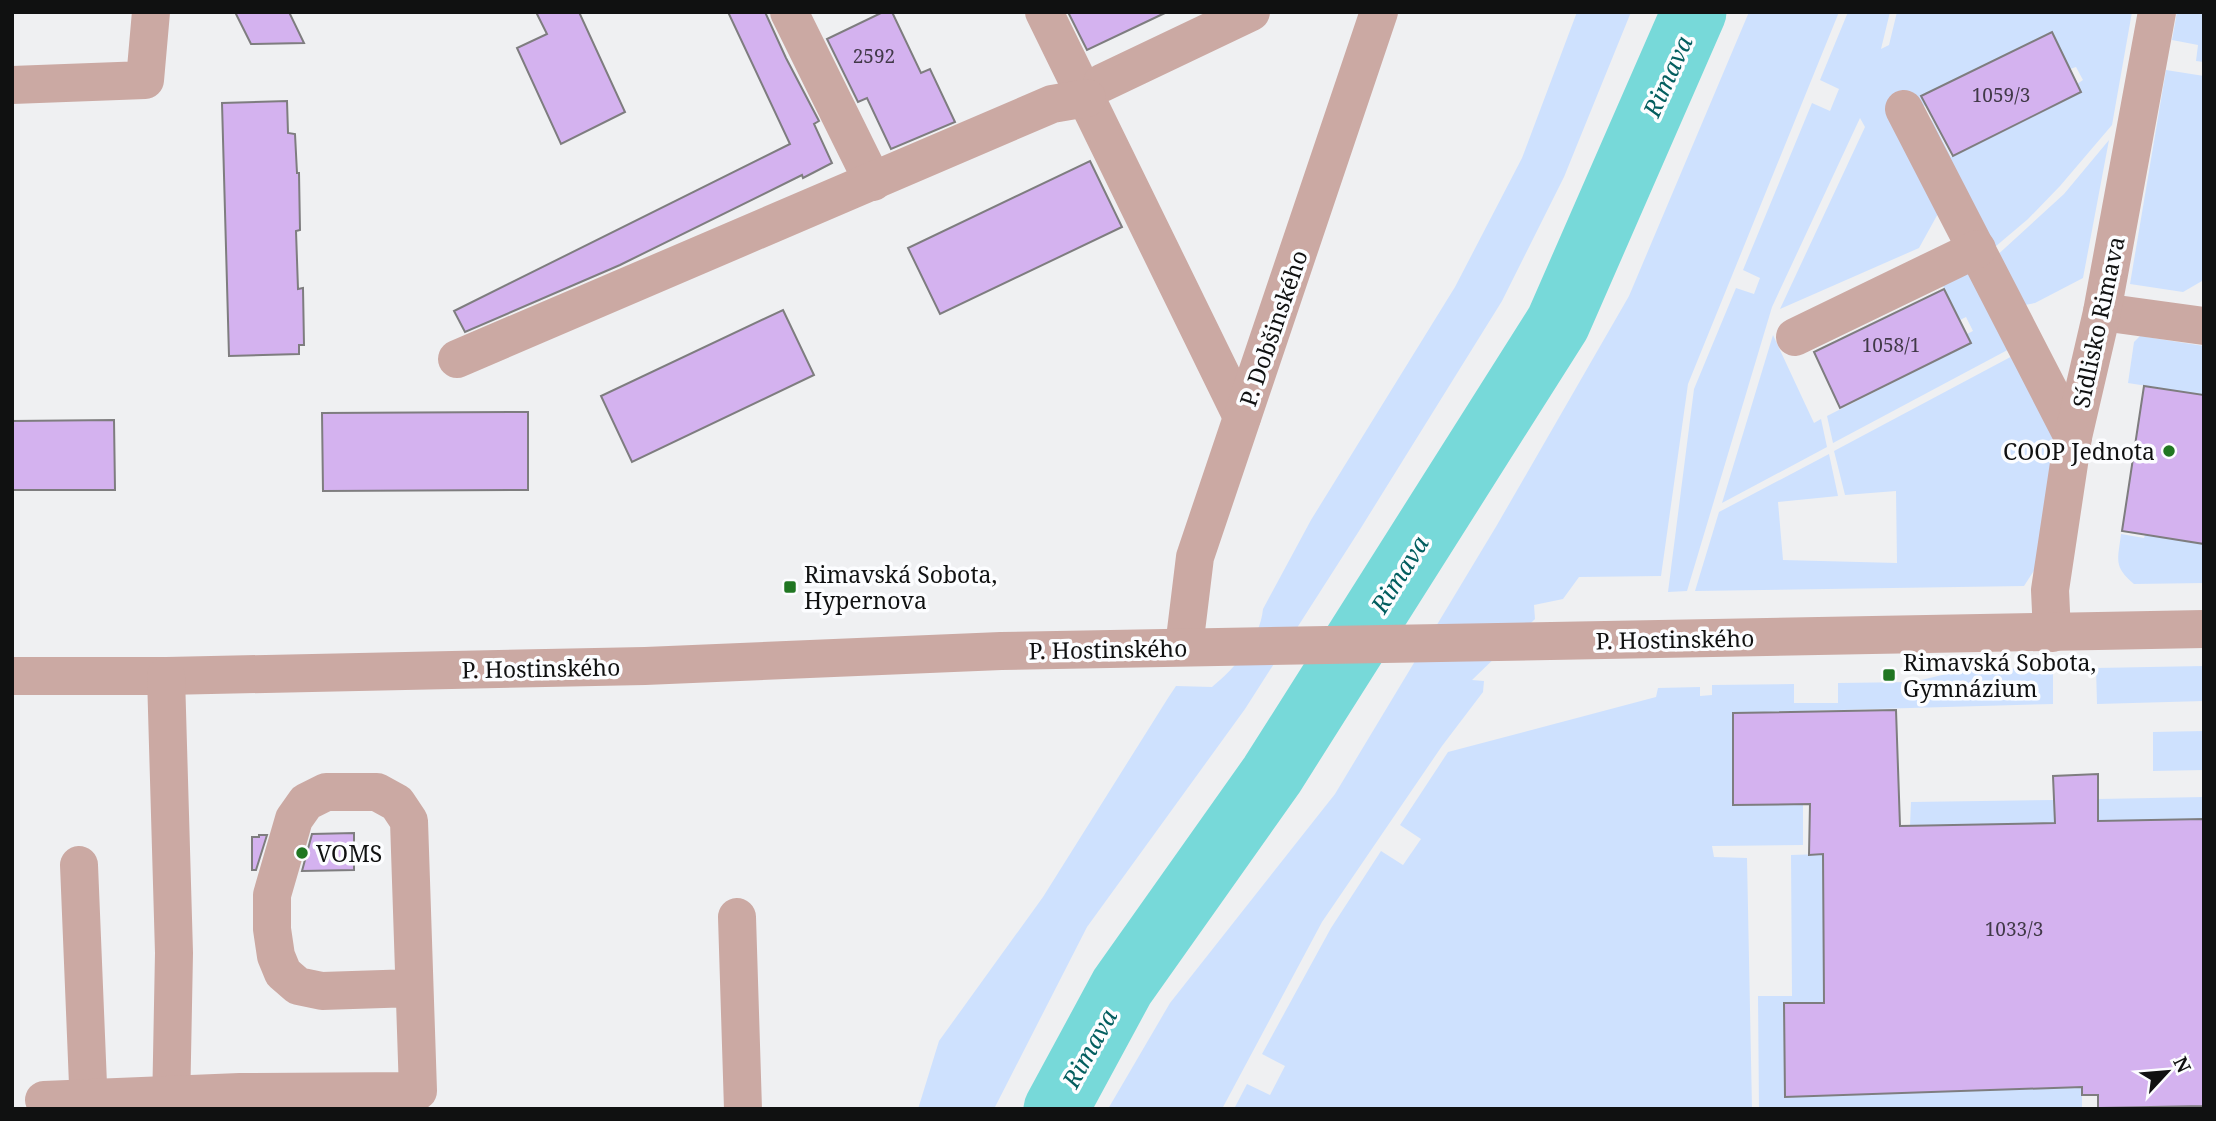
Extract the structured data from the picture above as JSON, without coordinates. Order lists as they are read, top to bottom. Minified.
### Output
{"streets":{"street":["Sídlisko Rimava","P. Dobšinského","P. Hostinského"]},"crossings":[["Sídlisko Rimava","P. Hostinského"],["P. Dobšinského","P. Hostinského"]],"water":["Rimava"],"places":{"other":["COOP Jednota","VOMS"],"transit":["Rimavská Sobota, Hypernova","Rimavská Sobota, Gymnázium"]},"house_numbers":["2592","1059/3","1058/1","1033/3"],"north":"top right"}
